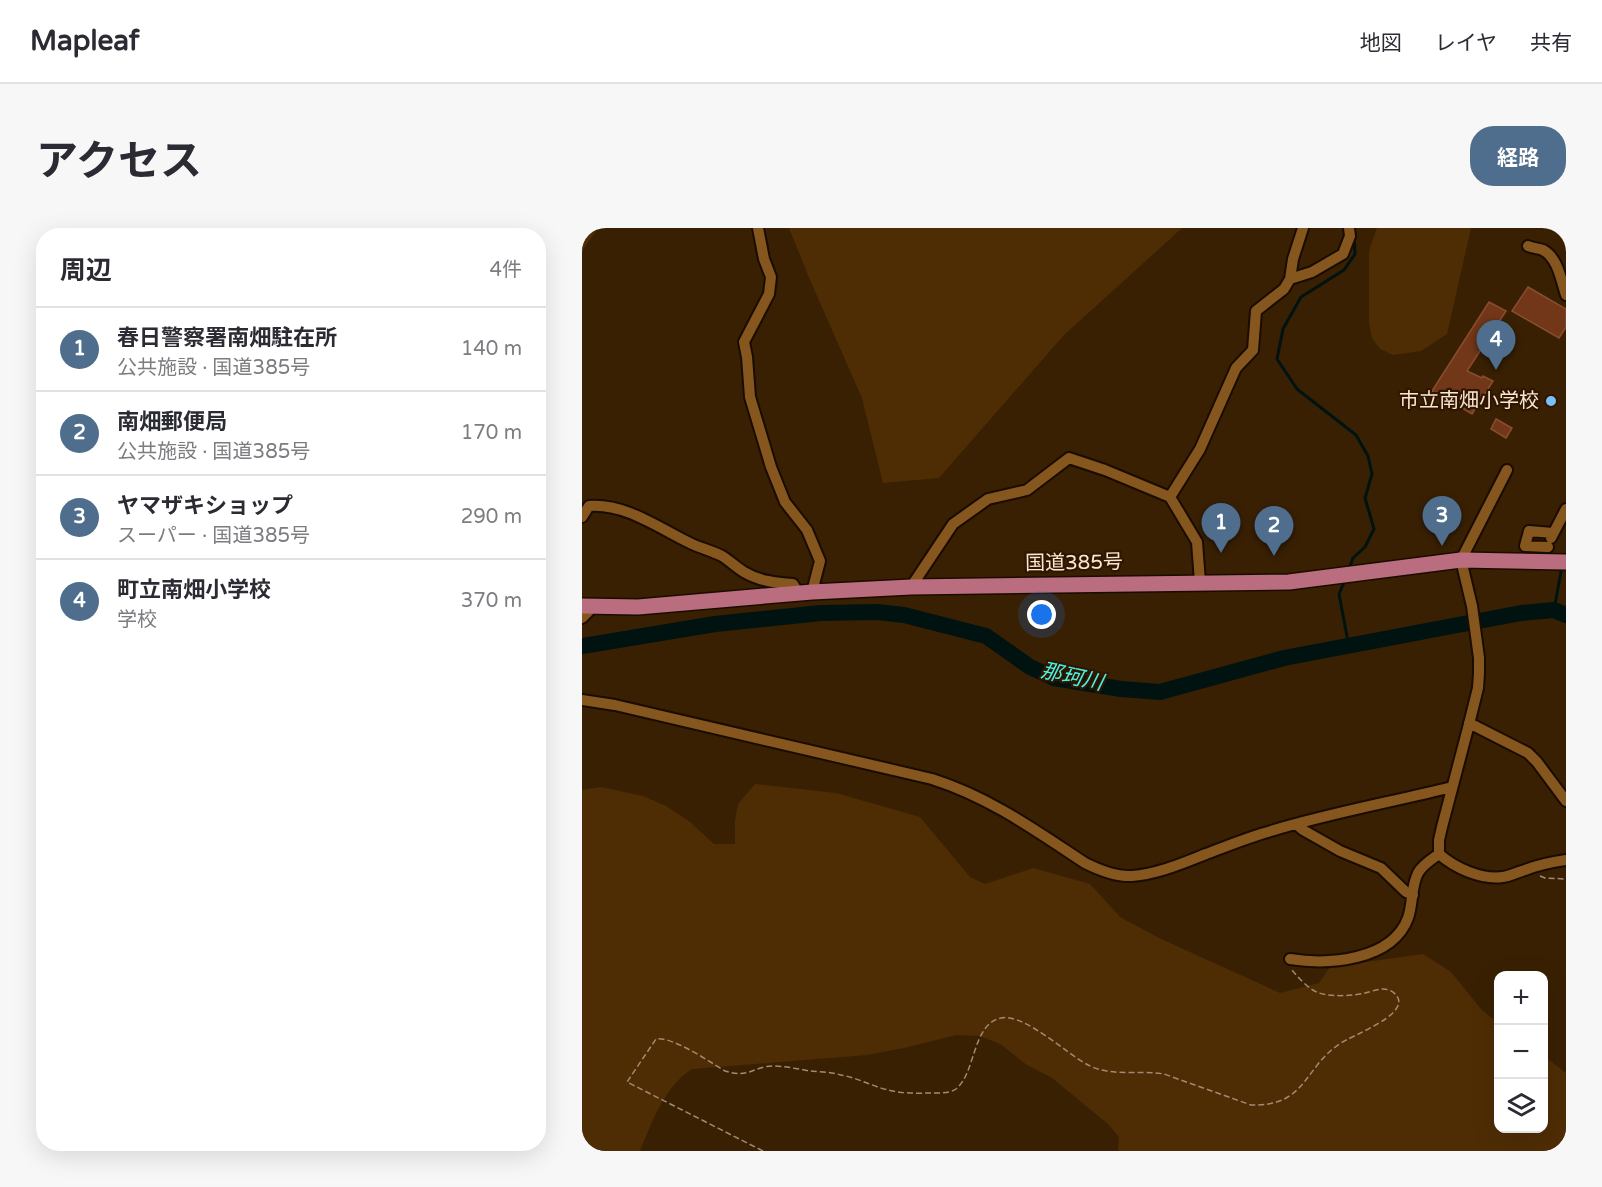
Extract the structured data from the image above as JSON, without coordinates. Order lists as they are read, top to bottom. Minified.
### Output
{"streets":{"highway":["国道385号"]},"water":["那珂川"],"places":["市立南畑小学校"],"page":{"header":"Mapleaf","nav":["地図","レイヤ","共有"],"title":"アクセス","buttons":"経路","heading":["周辺","4件"],"list":[{"mark":"1","name":"春日警察署南畑駐在所","note":"公共施設 · 国道385号","value":"140 m"},{"mark":"2","name":"南畑郵便局","note":"公共施設 · 国道385号","value":"170 m"},{"mark":"3","name":"ヤマザキショップ","note":"スーパー · 国道385号","value":"290 m"},{"mark":"4","name":"町立南畑小学校","note":"学校","value":"370 m"}],"pins":["4","3","1","2"],"map_buttons":["+","−"]}}
